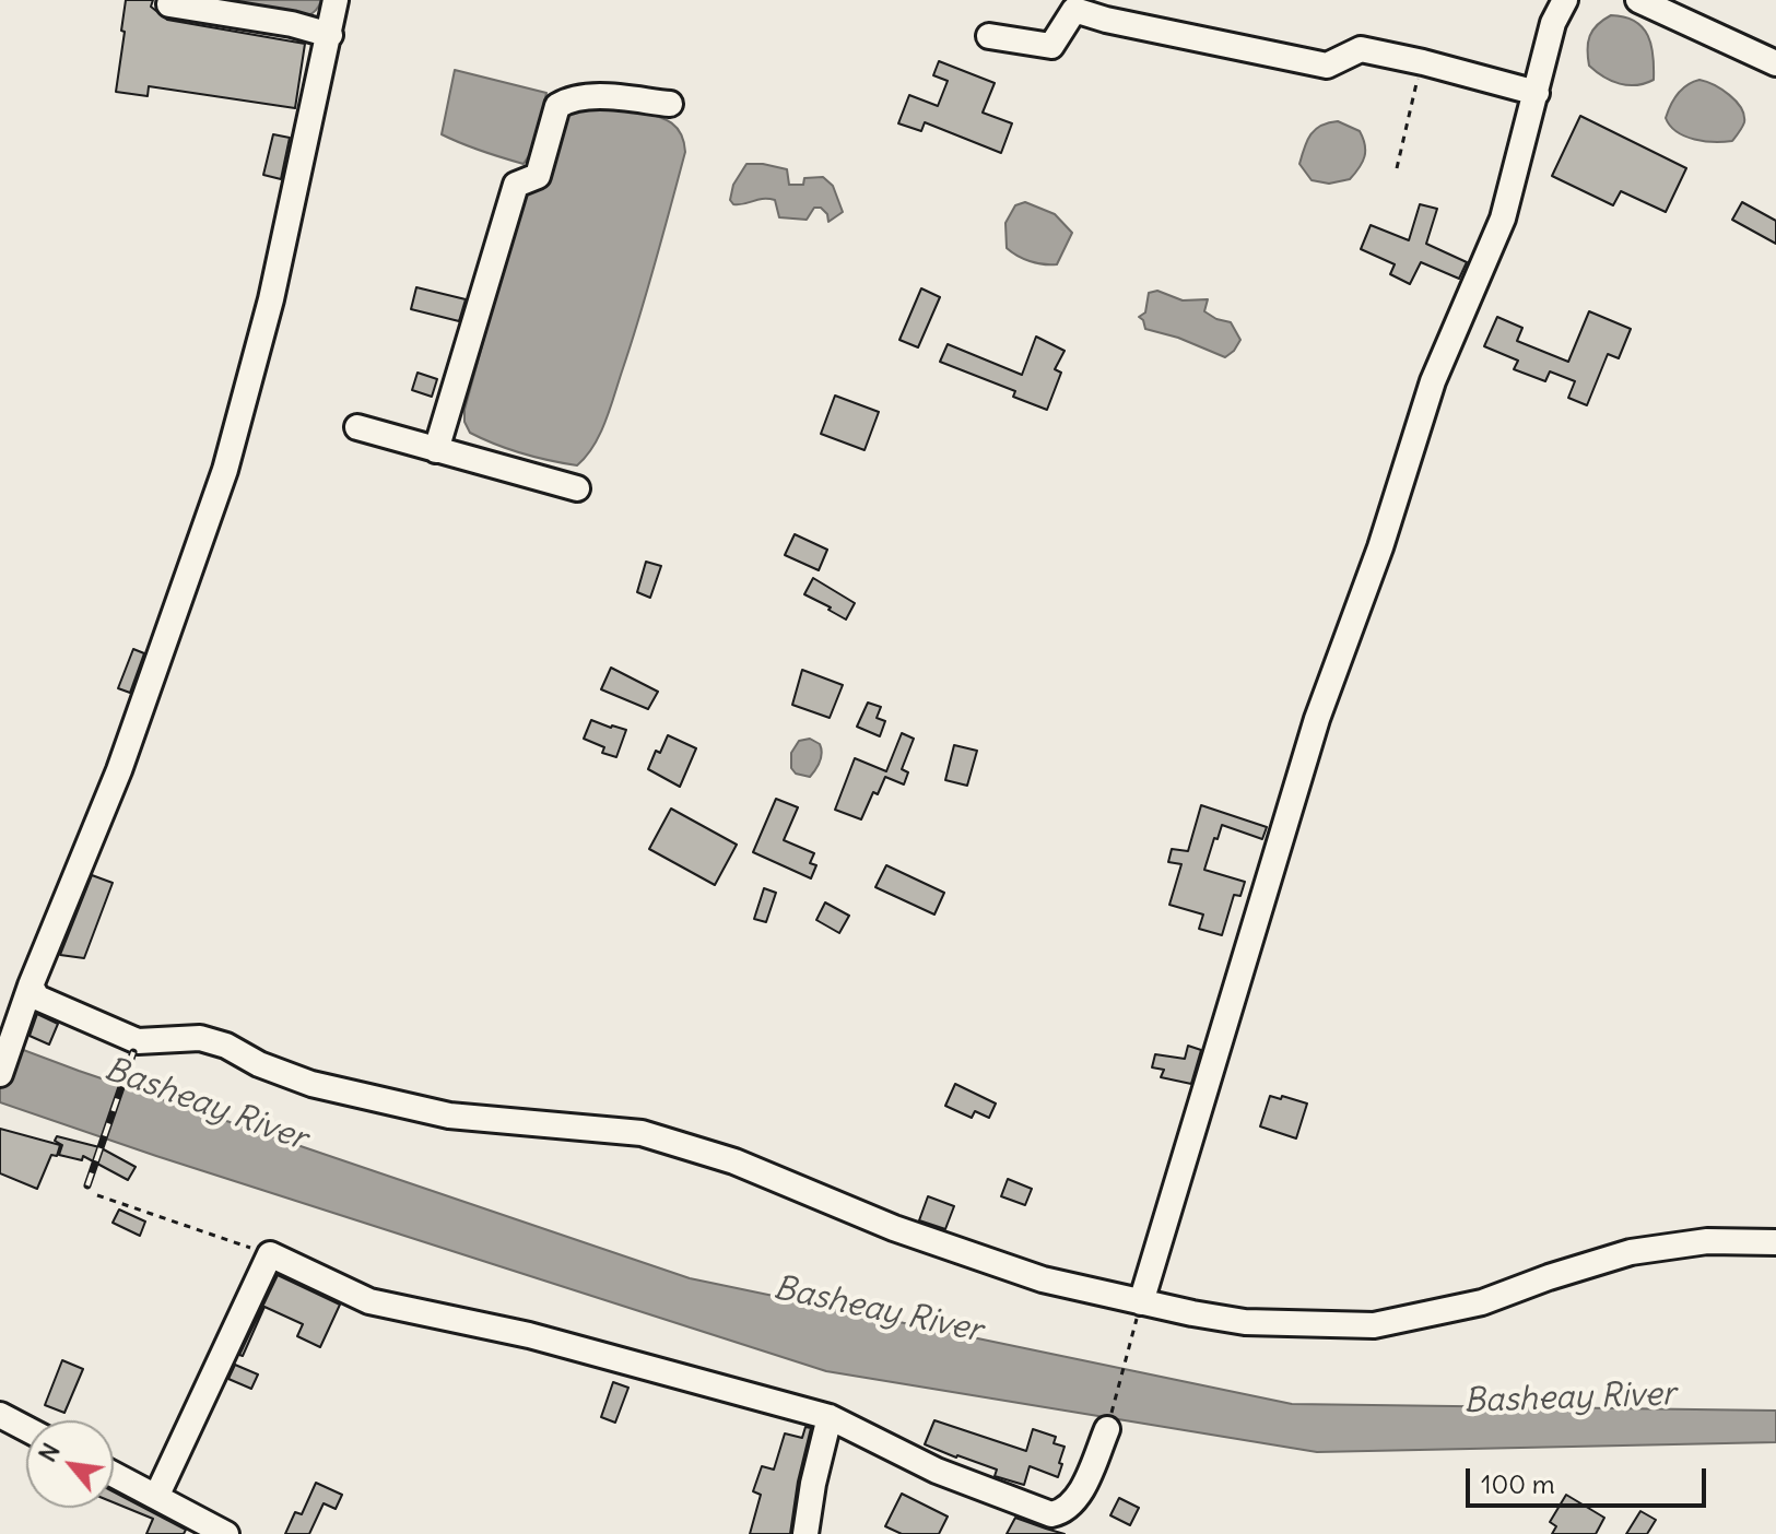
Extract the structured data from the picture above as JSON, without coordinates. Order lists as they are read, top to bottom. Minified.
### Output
{"water":["Basheay River"],"scale_bar":"100 m","north":"top left"}
